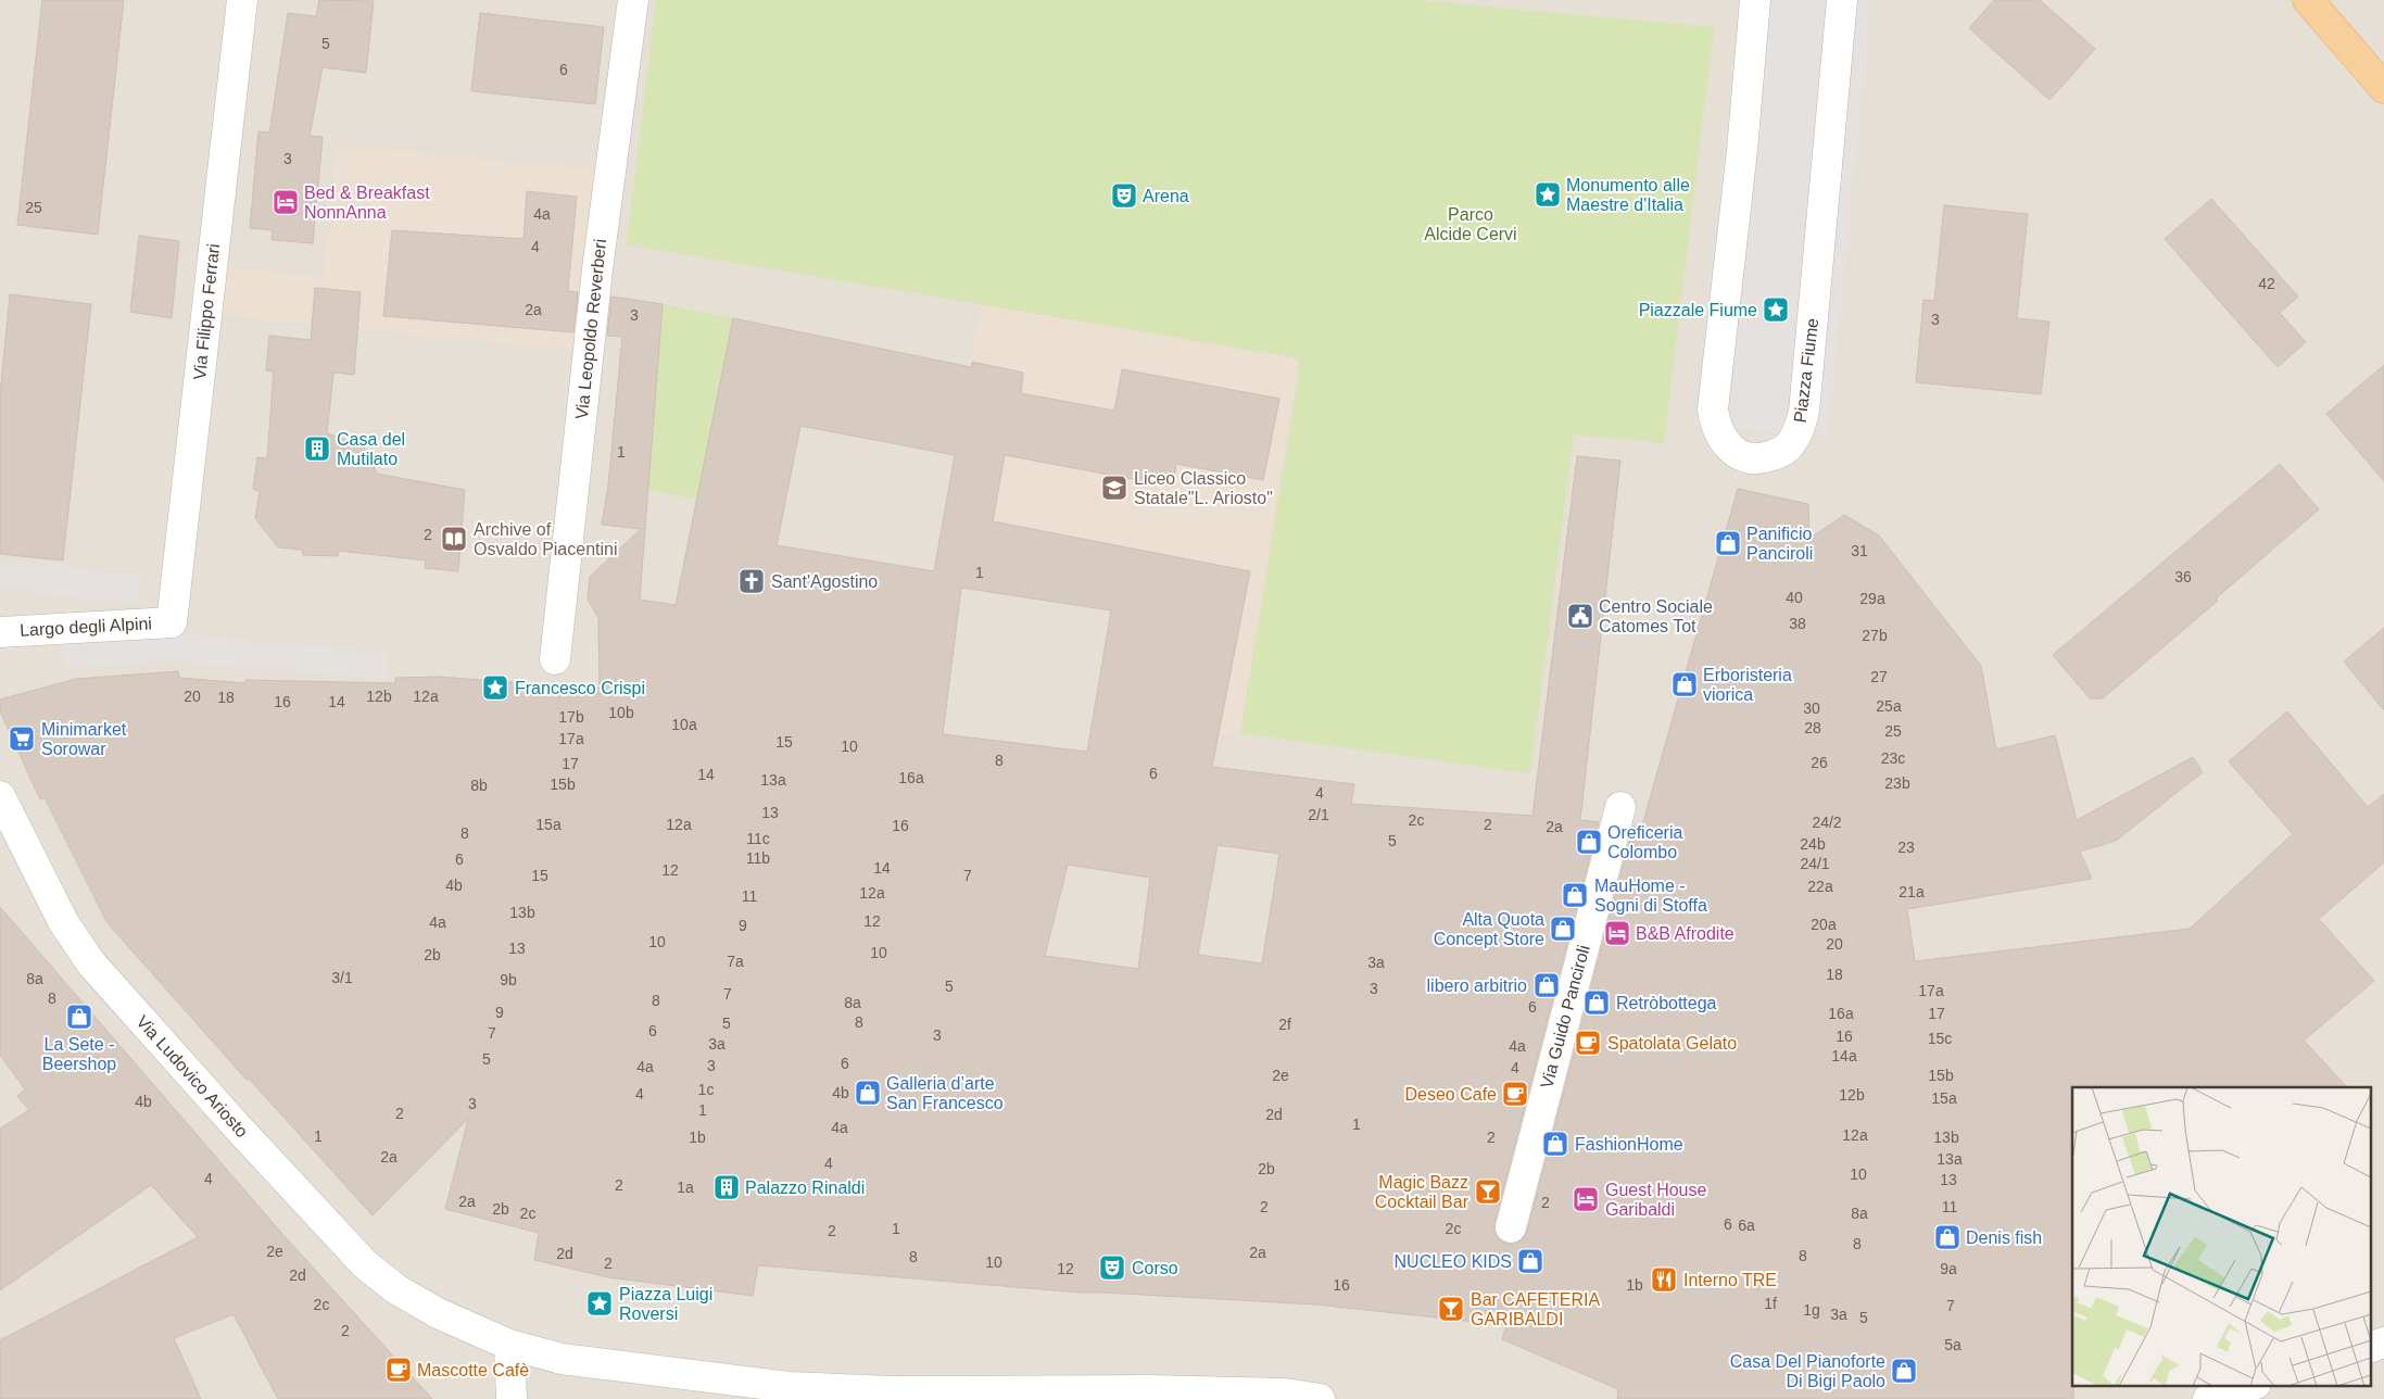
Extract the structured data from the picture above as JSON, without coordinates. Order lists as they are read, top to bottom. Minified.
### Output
{"streets":{"street":["Via Filippo Ferrari","Via Leopoldo Reverberi","Piazza Fiume","Largo degli Alpini","Via Guido Panciroli","Via Ludovico Ariosto"]},"crossings":[["Via Filippo Ferrari","Largo degli Alpini"]],"parks":["Parco Alcide Cervi"],"places":{"place":["Monumento alle Maestre d'Italia","Piazzale Fiume","Francesco Crispi","Piazza Luigi Roversi"],"theatre":["Arena","Corso"],"hotel":["Bed & Breakfast NonnAnna","B&B Afrodite","Guest House Garibaldi"],"building":["Casa del Mutilato","Palazzo Rinaldi"],"school or university":["Liceo Classico Statale\"L. Ariosto\""],"library":["Archive of Osvaldo Piacentini"],"shop":["Panificio Panciroli","Erboristeria viorica","Oreficeria Colombo","MauHome - Sogni di Stoffa","Alta Quota Concept Store","libero arbitrio","Retròbottega","La Sete - Beershop","Galleria d’arte San Francesco","FashionHome","Denis fish","NUCLEO KIDS","Casa Del Pianoforte Di Bigi Paolo"],"church":["Sant'Agostino"],"public building":["Centro Sociale Catomes Tot"],"supermarket":["Minimarket Sorowar"],"cafe":["Spatolata Gelato","Deseo Cafe","Mascotte Cafè"],"bar":["Magic Bazz Cocktail Bar","Bar CAFETERIA GARIBALDI"],"restaurant":["Interno TRE"]},"house_numbers":["5","6","3","25","4a","4","42","2a","3","3","1","2","31","1","36","40","29a","38","27b","27","20","12b","12a","18","16","14","25a","30","10b","17b","10a","28","25","17a","15","10","23c","8","26","17","6","14","16a","13a","23b","15b","8b","4","13","2/1","2c","24/2","15a","12a","2","16","2a","8","11c","5","24b","23","11b","6","24/1","14","12","15","7","4b","22a","21a","12a","11","13b","12","4a","20a","9","10","20","13","10","2b","7a","3a","18","3/1","8a","9b","5","3","17a","7","8","8","8a","6","9","16a","17","8","5","2f","6","7","3","16","15c","3a","4a","14a","5","6","3","4a","4","2e","15b","1c","4b","4","12b","15a","4b","3","1","2","2d","1","4a","12a","1","1b","2","13b","2a","13a","4","2b","10","4","13","2","1a","2a","2","2","11","2b","2c","8a","6","6a","1","2c","2","8","2e","2a","2d","8","8","10","2","12","9a","2d","16","1b","1f","2c","7","1g","3a","5","2","5a"]}
